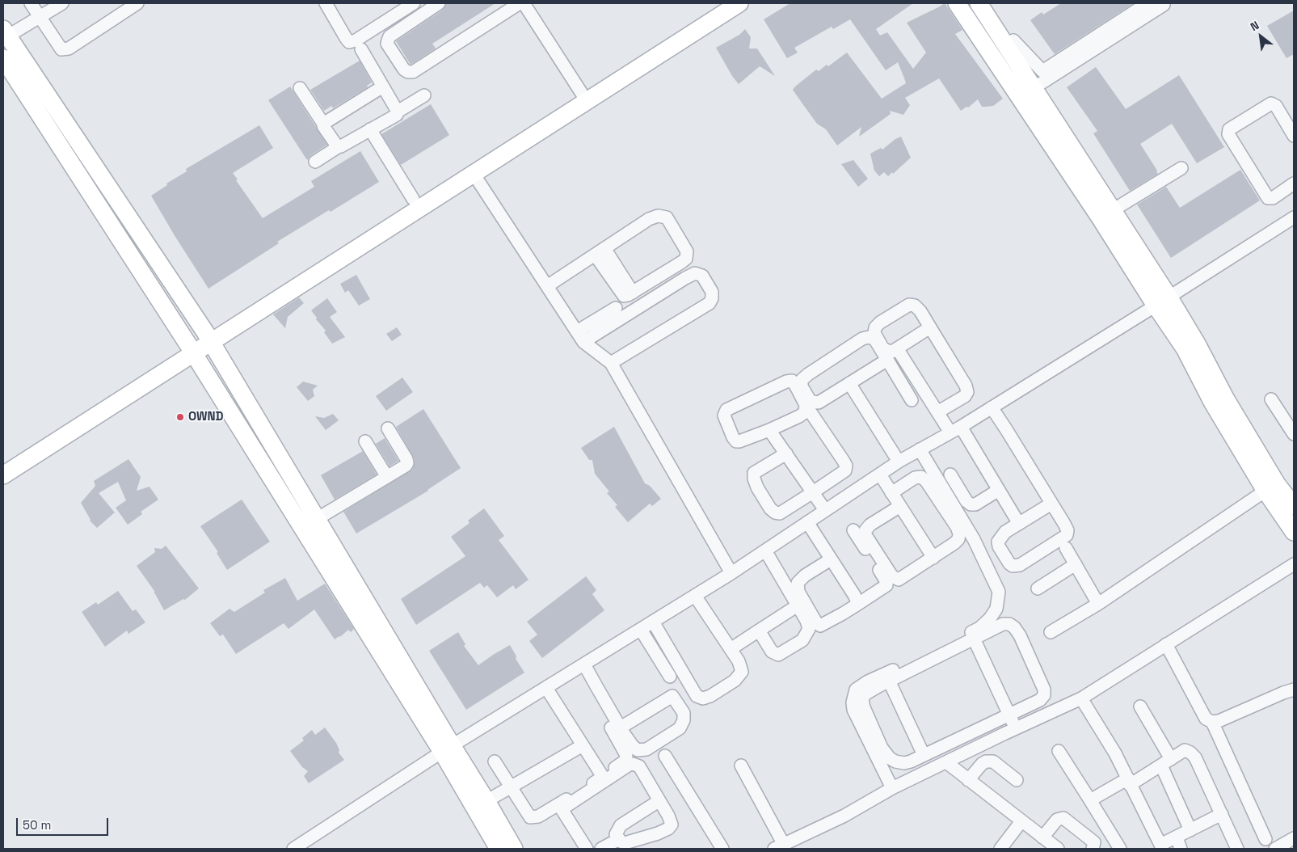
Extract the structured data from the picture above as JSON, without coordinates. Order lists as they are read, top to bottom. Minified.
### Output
{"places":["OWND"],"scale_bar":"50 m","north":"top left"}
